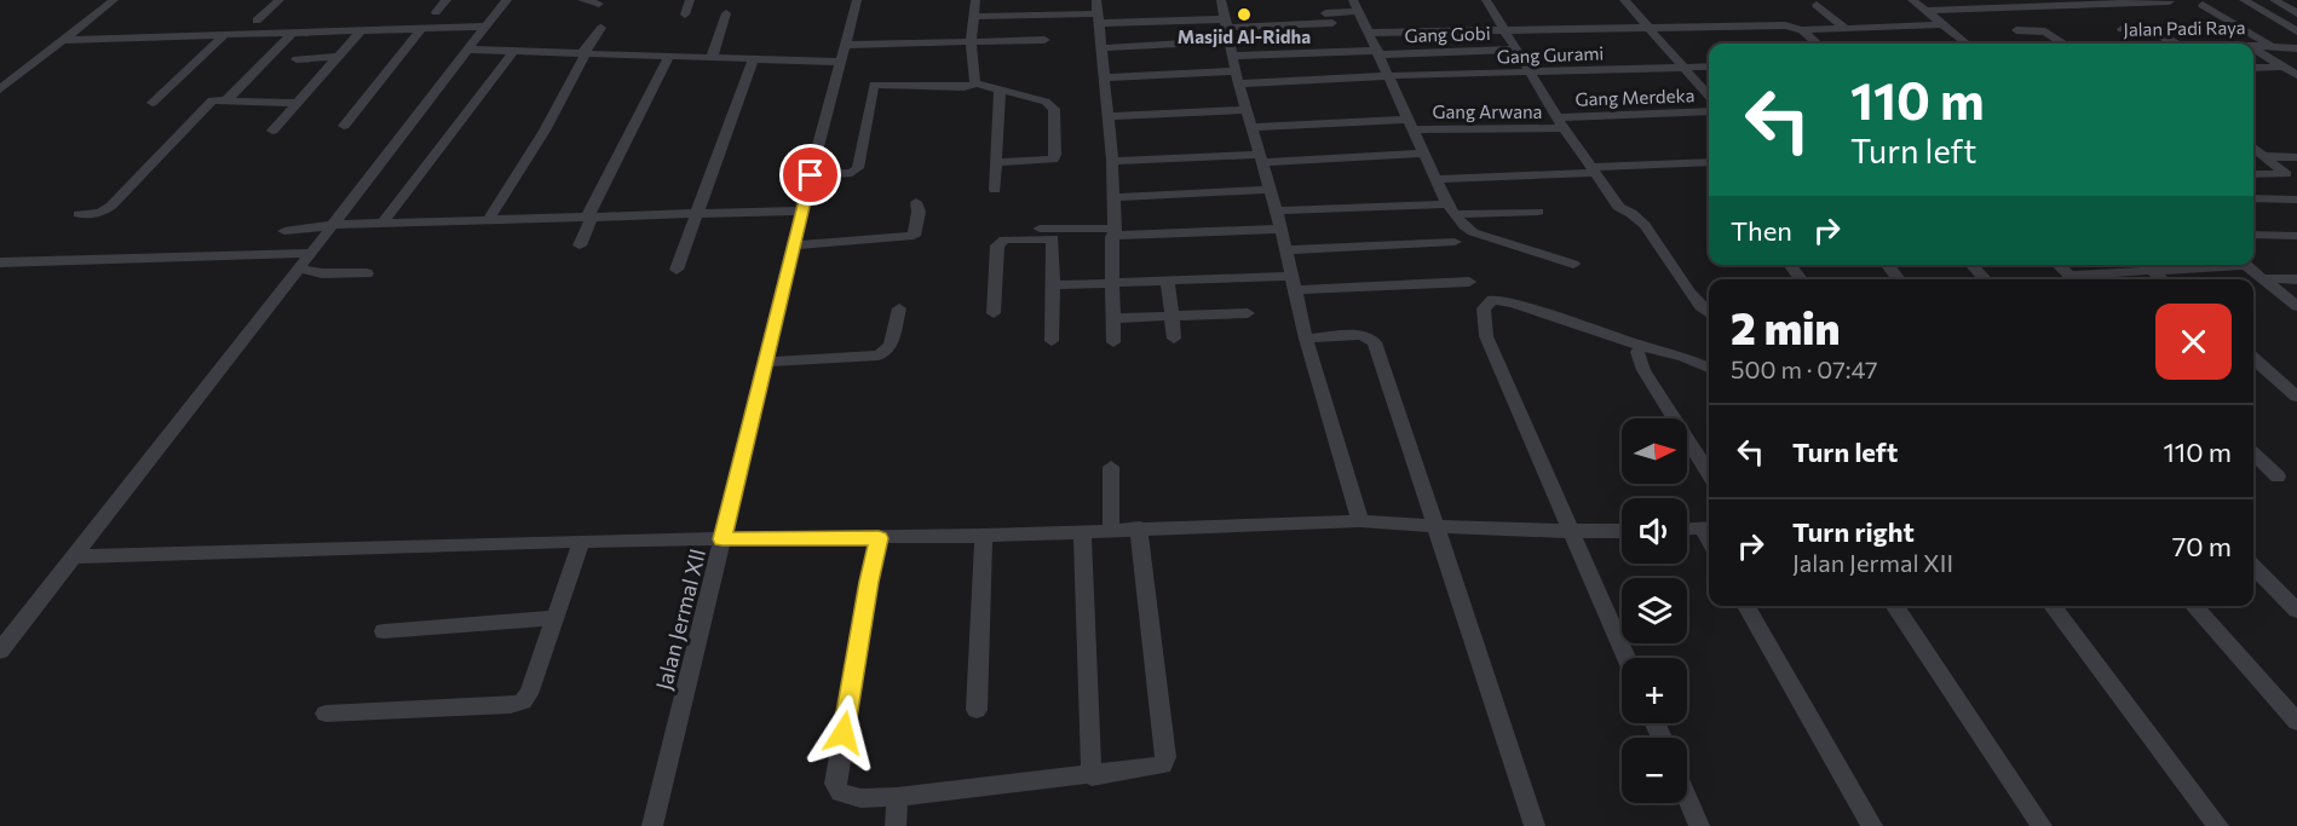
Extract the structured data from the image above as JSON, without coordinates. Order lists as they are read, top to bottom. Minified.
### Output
{"streets":{"street":["Jalan Padi Raya","Gang Gobi","Gang Gurami","Gang Merdeka","Gang Arwana","Jalan Jermal XII"]},"crossings":[["Gang Merdeka","Gang Arwana"]],"places":["Masjid Al-Ridha"],"north":"right","page":{"turn":["110 m","Turn left"],"then":"Then","heading":["2 min","500 m · 07:47"],"list":[{"name":"Turn left","value":"110 m"},{"name":"Turn right","note":"Jalan Jermal XII","value":"70 m"}],"map_buttons":["+","−"]}}
